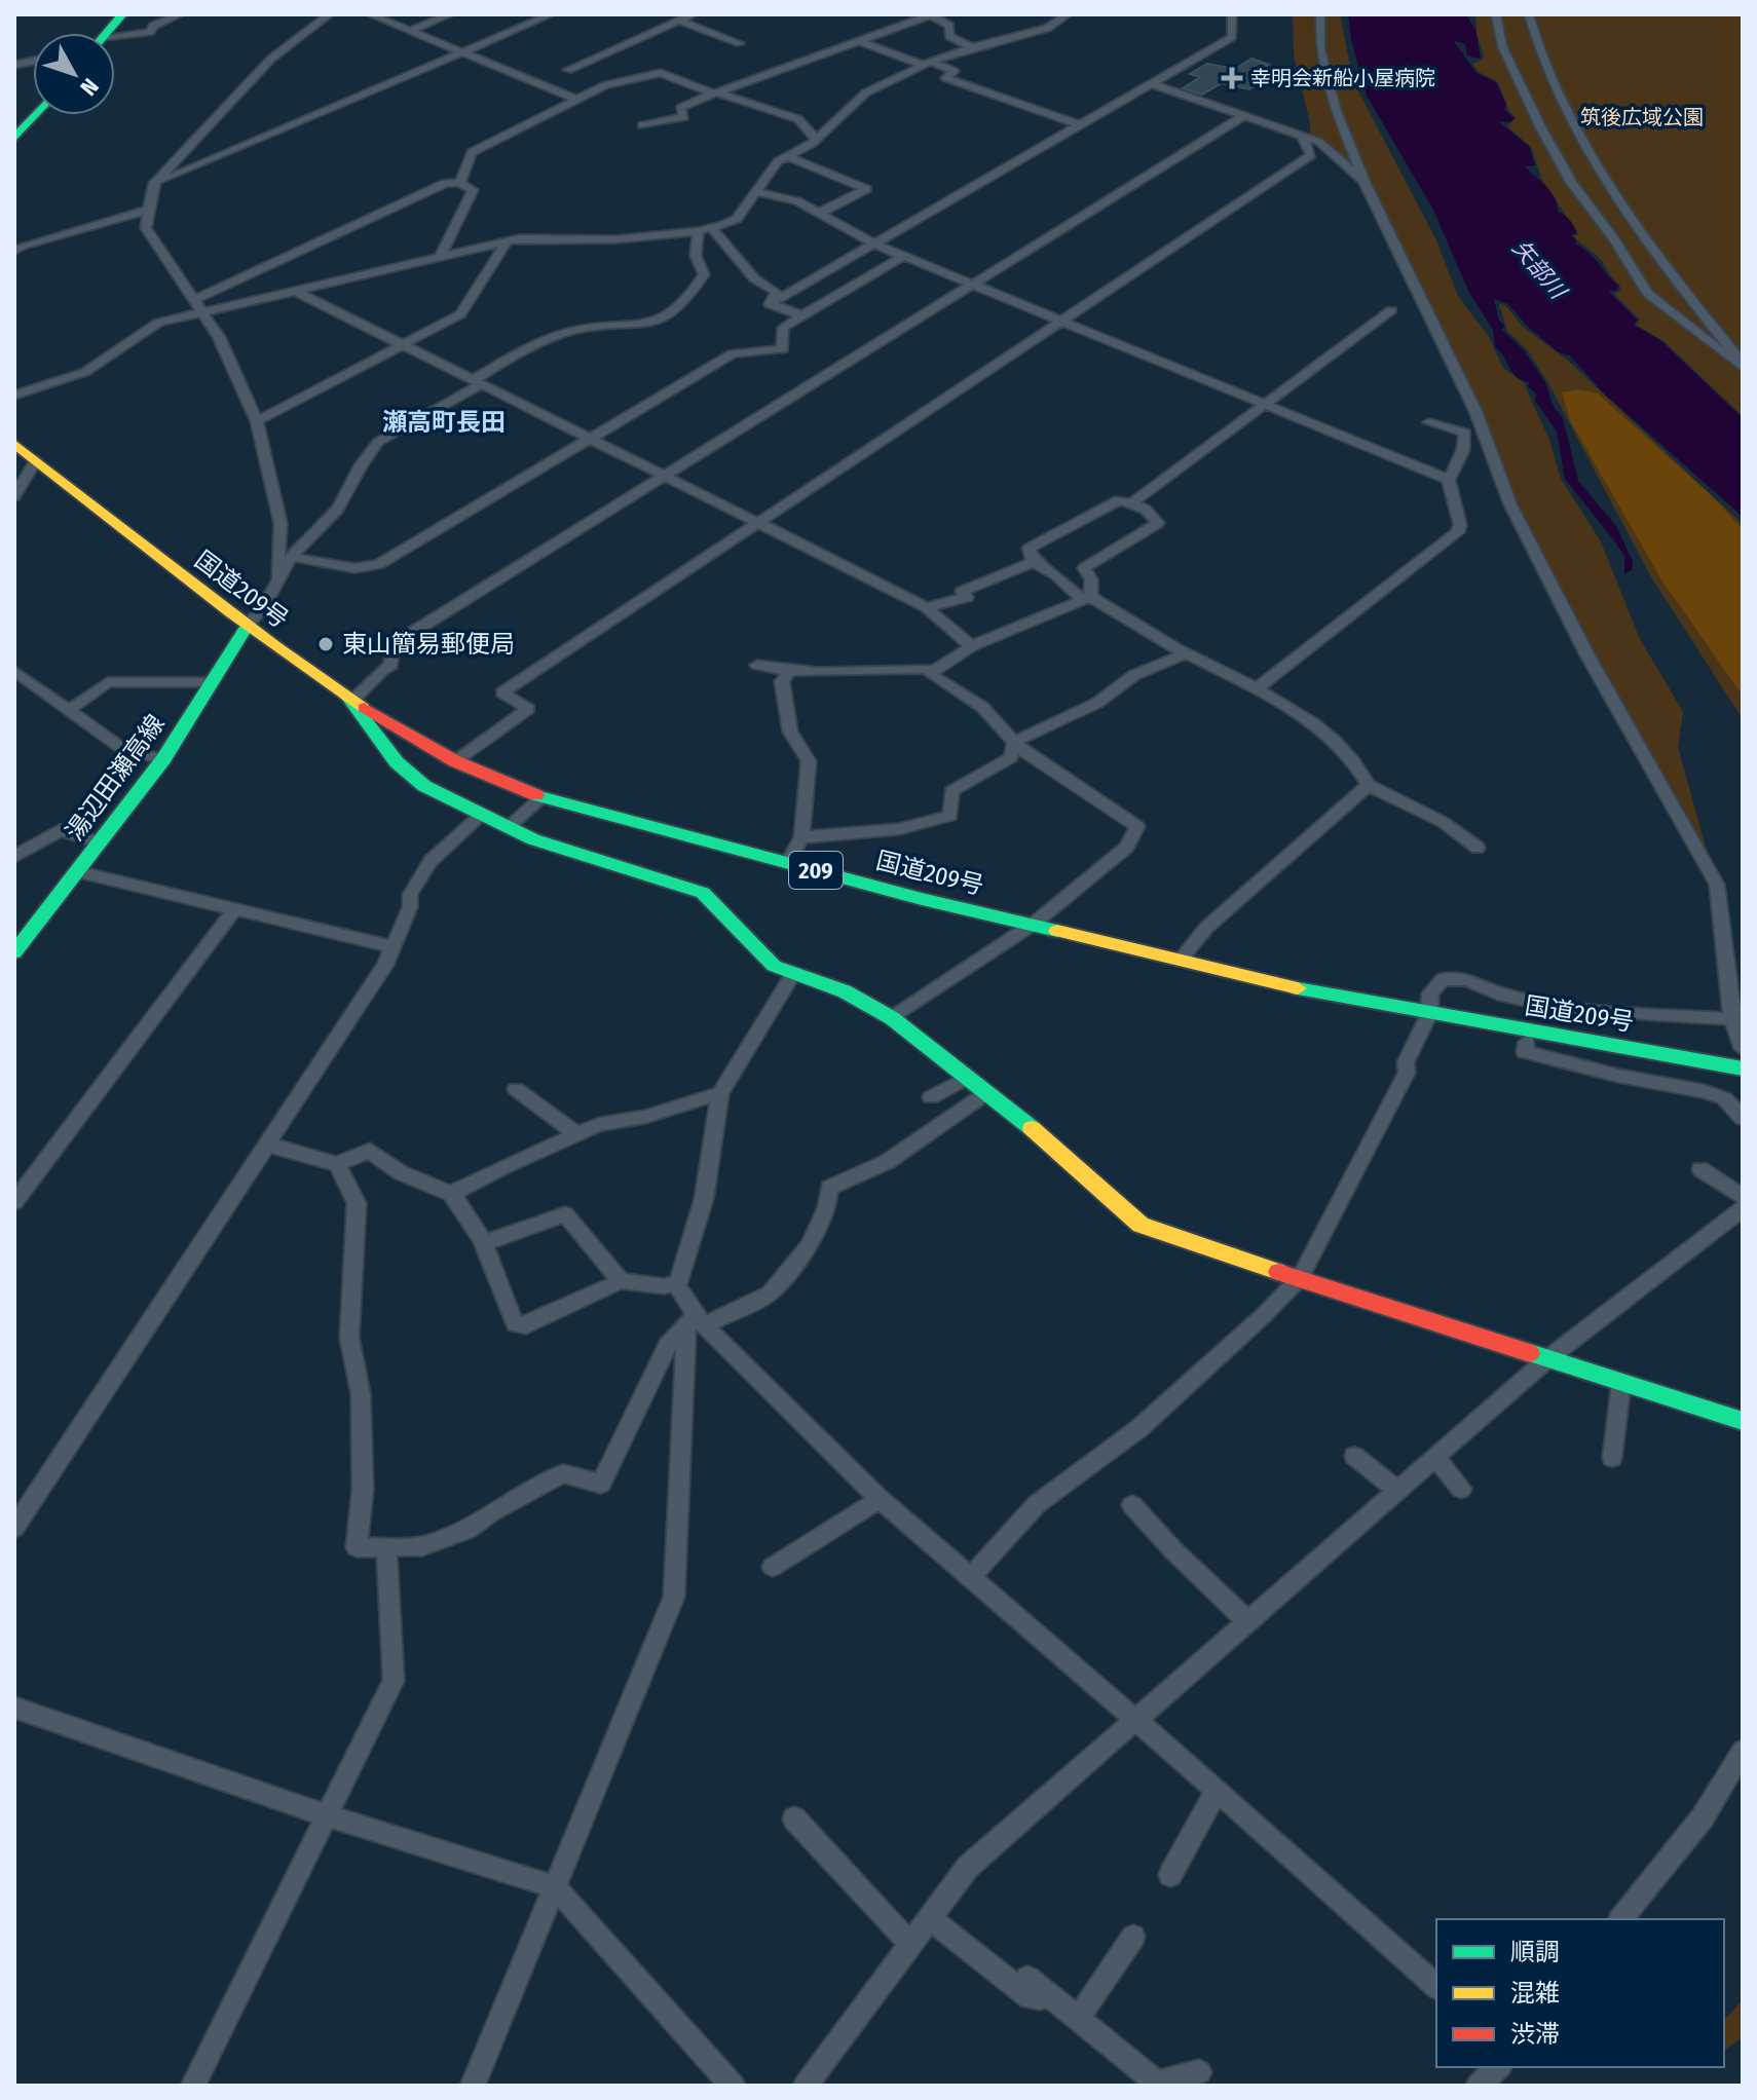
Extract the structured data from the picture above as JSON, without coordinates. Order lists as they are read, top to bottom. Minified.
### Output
{"streets":{"main road":["国道209号","湯辺田瀬高線","209"]},"crossings":[["国道209号","湯辺田瀬高線"]],"districts":["瀬高町長田"],"water":["矢部川"],"parks":["筑後広域公園"],"places":{"health":["幸明会新船小屋病院"],"other":["東山簡易郵便局"]},"legend":["順調","混雑","渋滞"],"north":"bottom right"}
